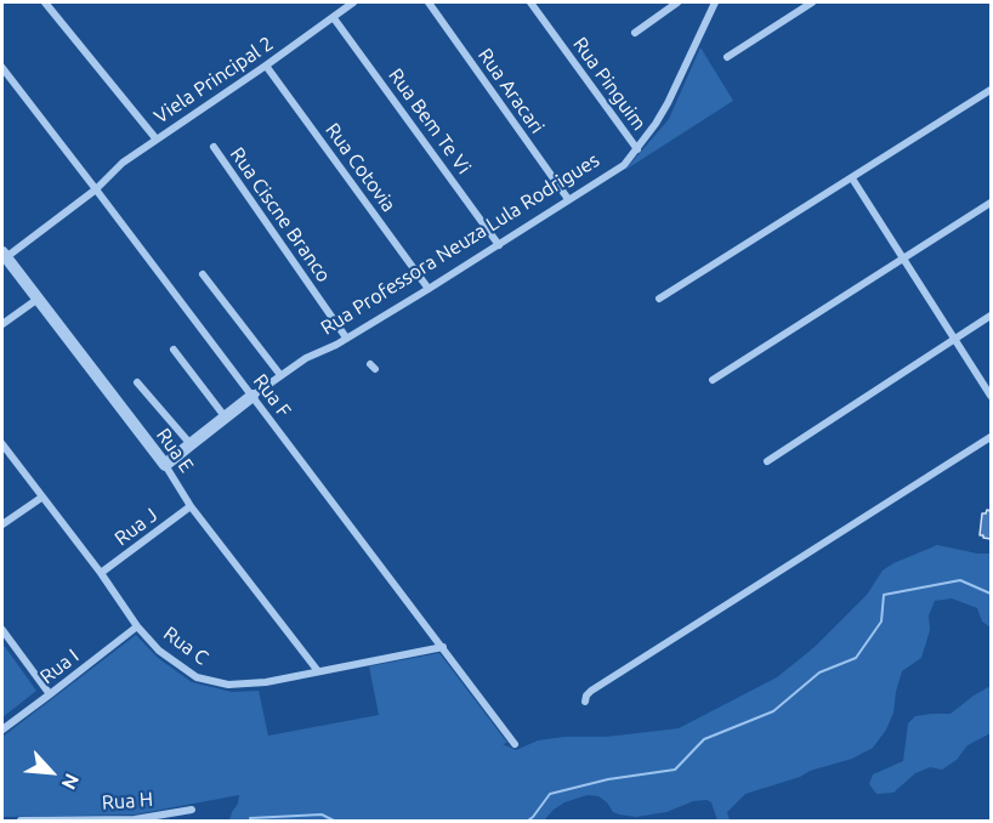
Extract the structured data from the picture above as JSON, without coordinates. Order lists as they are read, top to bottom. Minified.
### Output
{"streets":{"street":["Viela Principal 2","Rua Pinguim","Rua Aracari","Rua Bem Te Vi","Rua Cotovia","Rua Ciscne Branco","Rua Professora Neuza Lula Rodrigues","Rua F","Rua E","Rua J","Rua C","Rua I","Rua H"]},"crossings":[["Viela Principal 2","Rua Bem Te Vi"],["Viela Principal 2","Rua Cotovia"],["Viela Principal 2","Rua F"],["Viela Principal 2","Rua E"],["Rua Pinguim","Rua Professora Neuza Lula Rodrigues"],["Rua Aracari","Rua Professora Neuza Lula Rodrigues"],["Rua Bem Te Vi","Rua Professora Neuza Lula Rodrigues"],["Rua Cotovia","Rua Professora Neuza Lula Rodrigues"],["Rua Ciscne Branco","Rua Professora Neuza Lula Rodrigues"],["Rua Professora Neuza Lula Rodrigues","Rua F"],["Rua Professora Neuza Lula Rodrigues","Rua E"],["Rua F","Rua C"],["Rua E","Rua J"],["Rua E","Rua C"],["Rua J","Rua C"],["Rua C","Rua I"]],"north":"bottom right"}
